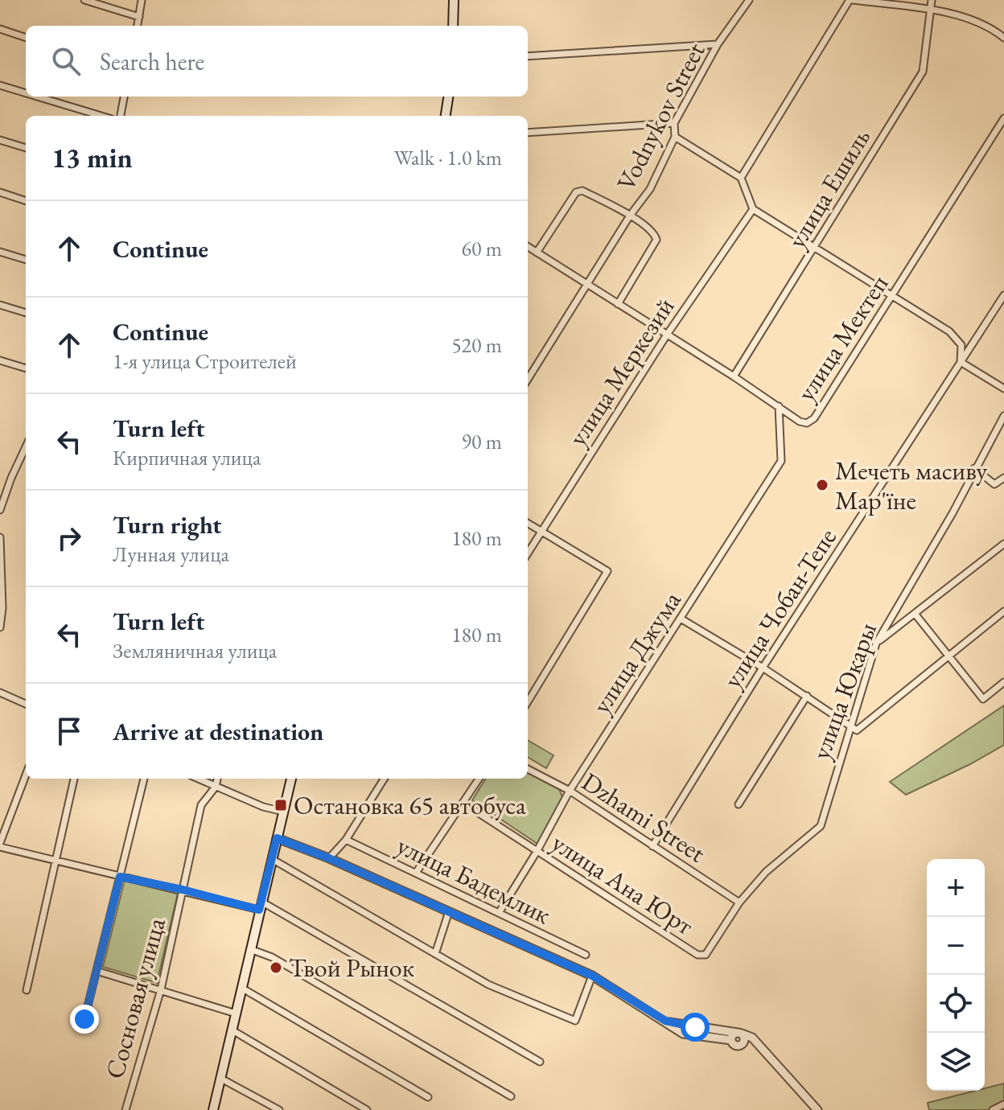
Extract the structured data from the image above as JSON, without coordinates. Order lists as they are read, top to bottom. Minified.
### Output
{"streets":{"street":["Vodnykov Street","улица Ешиль","улица Мектеп","улица Меркезий","улица Чобан-Тепе","улица Джума","улица Юкары","Dzhami Street","улица Бадемлик","улица Ана Юрт","Сосновая улица"]},"crossings":[["Vodnykov Street","улица Мектеп"],["улица Ешиль","улица Мектеп"],["улица Мектеп","улица Меркезий"],["улица Мектеп","улица Джума"],["улица Чобан-Тепе","Dzhami Street"],["улица Джума","Dzhami Street"],["улица Джума","улица Бадемлик"],["улица Джума","улица Ана Юрт"],["улица Юкары","Dzhami Street"],["улица Юкары","улица Ана Юрт"]],"places":{"other":["Мечеть масиву Мар'їне","Твой Рынок"],"transit":["Остановка 65 автобуса"]},"page":{"search":"Search here","heading":["13 min","Walk · 1.0 km"],"list":[["Continue","60 m"],["Continue","1-я улица Строителей","520 m"],["Turn left","Кирпичная улица","90 m"],["Turn right","Лунная улица","180 m"],["Turn left","Земляничная улица","180 m"],"Arrive at destination"],"map_buttons":["+","−"]}}
